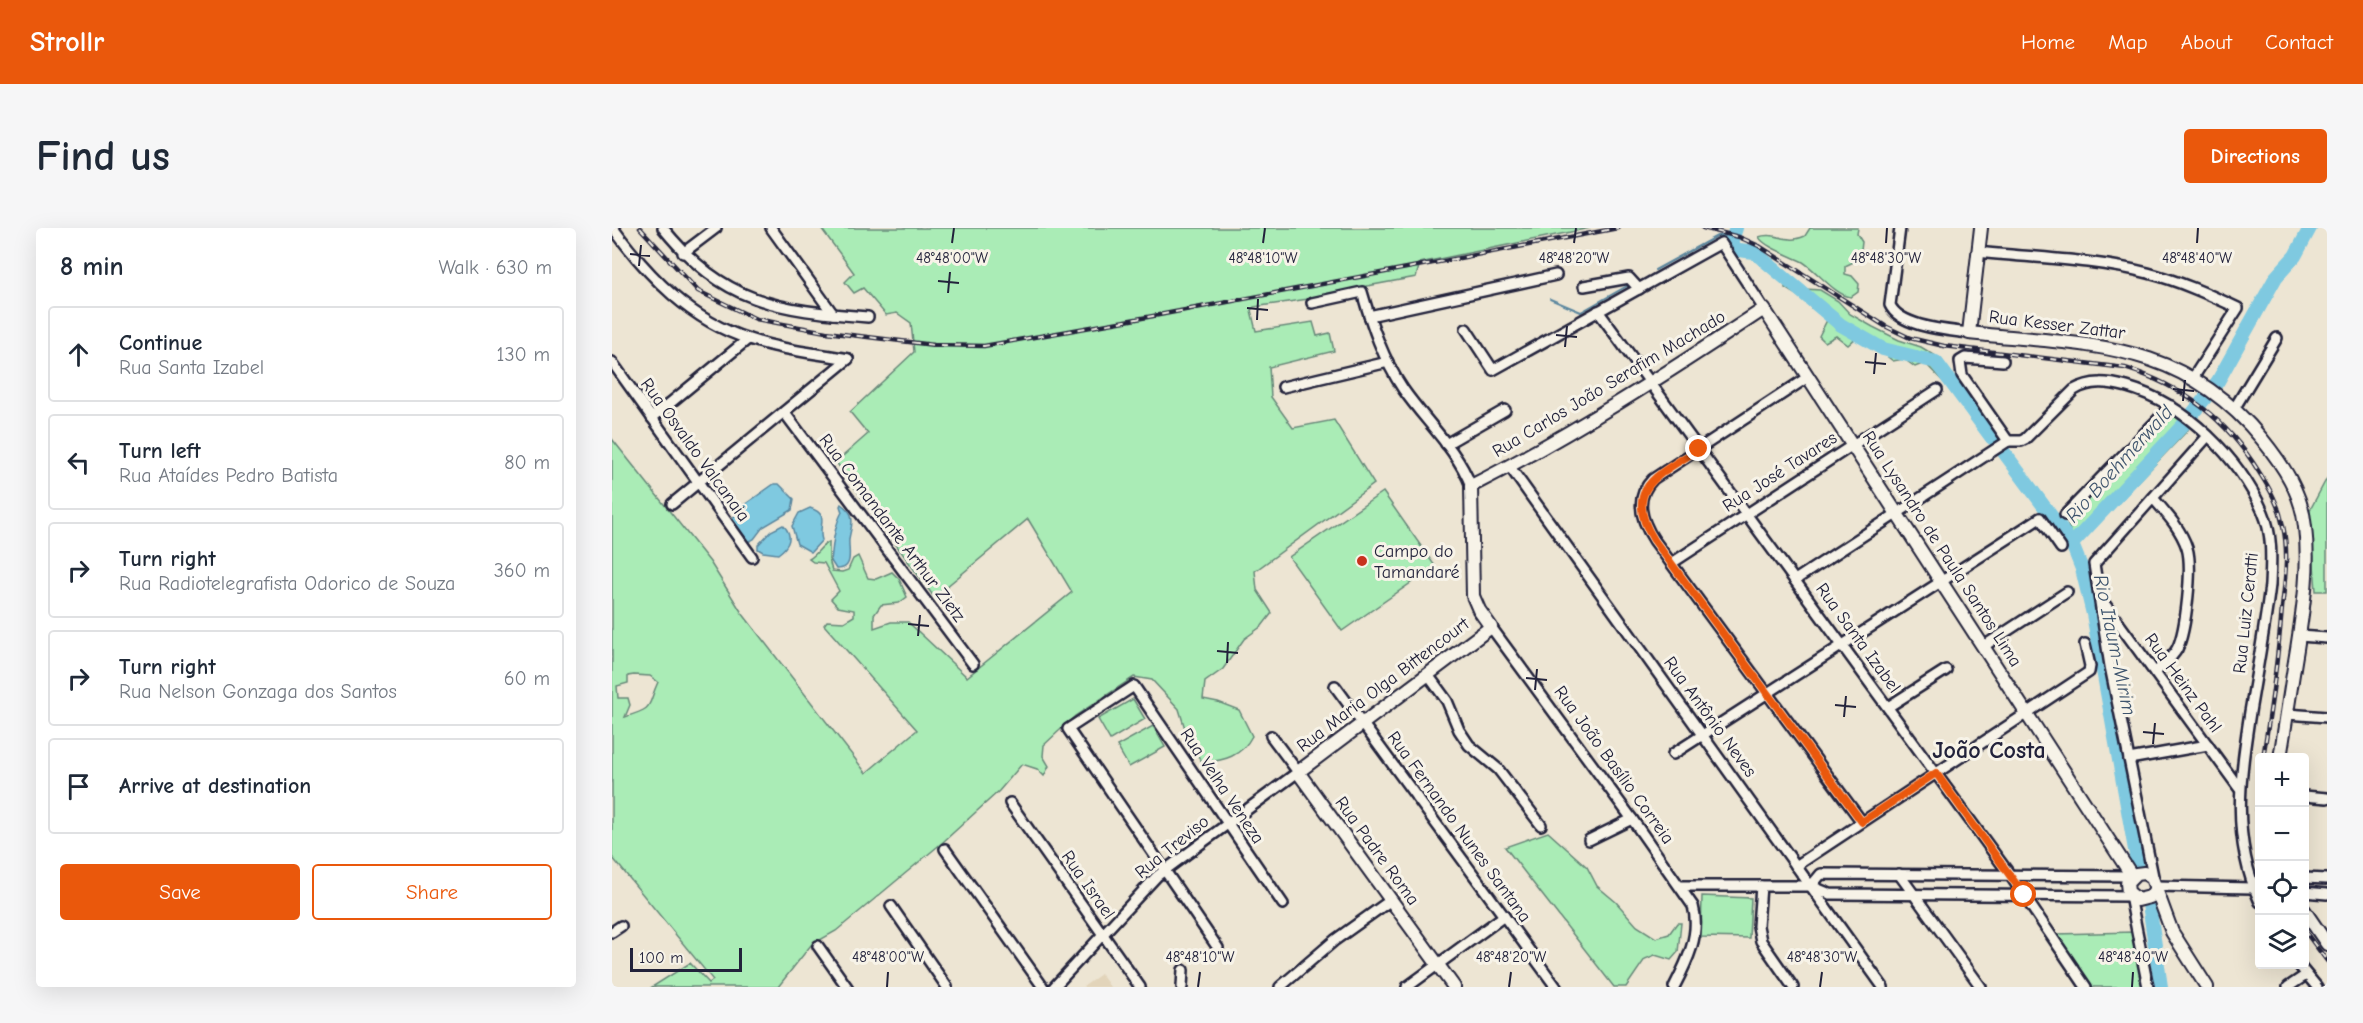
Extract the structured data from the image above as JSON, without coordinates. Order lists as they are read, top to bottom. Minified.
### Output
{"streets":{"street":["Rua Kesser Zattar","Rua Carlos João Serafim Machado","Rua Osvaldo Valcanaia","Rua José Tavares","Rua Comandante Arthur Zietz","Rua Lysandro de Paula Santos Lima","Rua Luiz Ceratti","Rua Santa Izabel","Rua Heinz Pahl","Rua Maria Olga Bittencourt","Rua Antônio Neves","Rua João Basílio Correia","Rua Velha Veneza","Rua Fernando Nunes Santana","Rua Treviso","Rua Padre Roma","Rua Israel"]},"crossings":[["Rua Carlos João Serafim Machado","Rua Lysandro de Paula Santos Lima"],["Rua Carlos João Serafim Machado","Rua Santa Izabel"],["Rua Carlos João Serafim Machado","Rua Antônio Neves"],["Rua Carlos João Serafim Machado","Rua João Basílio Correia"],["Rua José Tavares","Rua Lysandro de Paula Santos Lima"],["Rua José Tavares","Rua Santa Izabel"],["Rua Lysandro de Paula Santos Lima","Rua Luiz Ceratti"],["Rua Luiz Ceratti","Rua Santa Izabel"],["Rua Luiz Ceratti","Rua Heinz Pahl"],["Rua Maria Olga Bittencourt","Rua João Basílio Correia"],["Rua Maria Olga Bittencourt","Rua Fernando Nunes Santana"],["Rua Maria Olga Bittencourt","Rua Treviso"],["Rua Maria Olga Bittencourt","Rua Padre Roma"],["Rua Velha Veneza","Rua Treviso"],["Rua Treviso","Rua Padre Roma"],["Rua Treviso","Rua Israel"]],"districts":["João Costa"],"water":["Rio Boehmerwald","Rio Itaum-Mirim"],"places":["Campo do Tamandaré"],"scale_bar":"100 m","page":{"header":"Strollr","nav":["Home","Map","About","Contact"],"buttons":["Directions",["Save","Share"]],"title":"Find us","heading":["8 min","Walk · 630 m"],"list":[["Continue","Rua Santa Izabel","130 m"],["Turn left","Rua Ataídes Pedro Batista","80 m"],["Turn right","Rua Radiotelegrafista Odorico de Souza","360 m"],["Turn right","Rua Nelson Gonzaga dos Santos","60 m"],"Arrive at destination"],"map_buttons":["+","−"],"scale":"100 m"},"coordinates":["48°48'00\"W","48°48'10\"W","48°48'20\"W","48°48'30\"W","48°48'40\"W"]}
